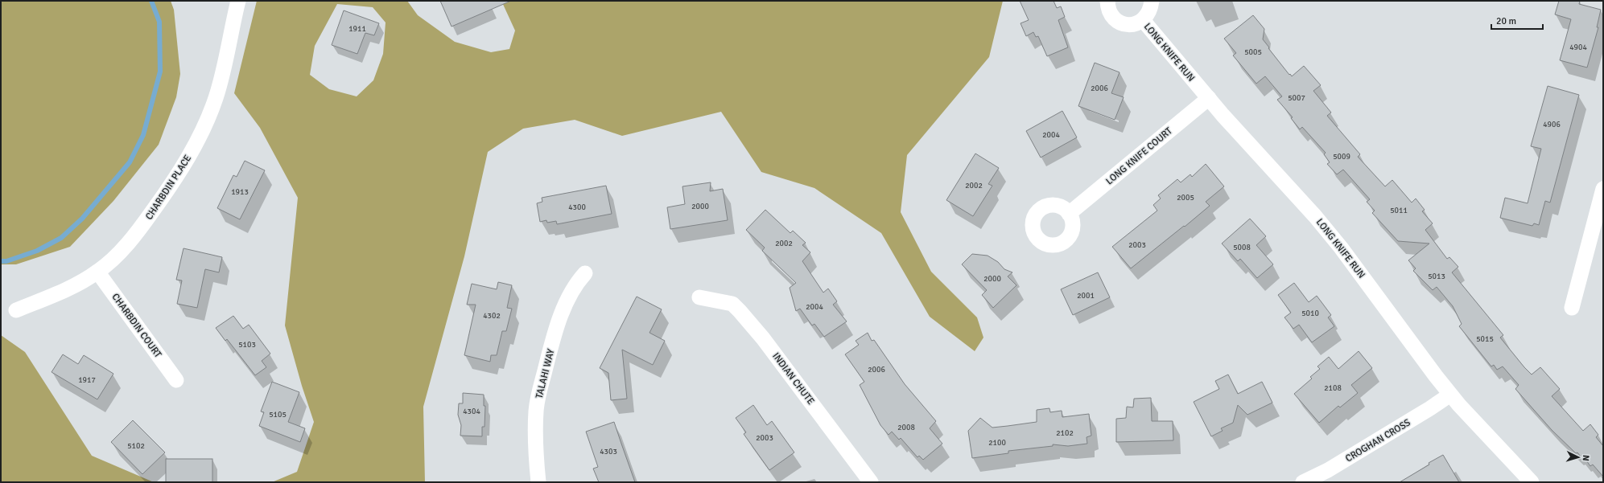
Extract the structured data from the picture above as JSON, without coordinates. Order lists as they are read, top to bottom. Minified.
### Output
{"streets":{"street":["LONG KNIFE RUN","LONG KNIFE COURT","CHARBDIN PLACE","CHARBDIN COURT","TALAHI WAY","INDIAN CHUTE","CROGHAN CROSS"]},"crossings":[["LONG KNIFE RUN","LONG KNIFE COURT"],["LONG KNIFE RUN","CROGHAN CROSS"],["CHARBDIN PLACE","CHARBDIN COURT"]],"house_numbers":["1911","4904","5005","2006","5007","4906","2004","5009","2002","1913","2005","2000","4300","5011","2002","2003","5008","5013","2000","2001","2004","5010","4302","5015","5103","2006","1917","2108","4304","5105","2008","2102","2003","2100","5102","4303"],"scale_bar":"20 m","north":"right"}
